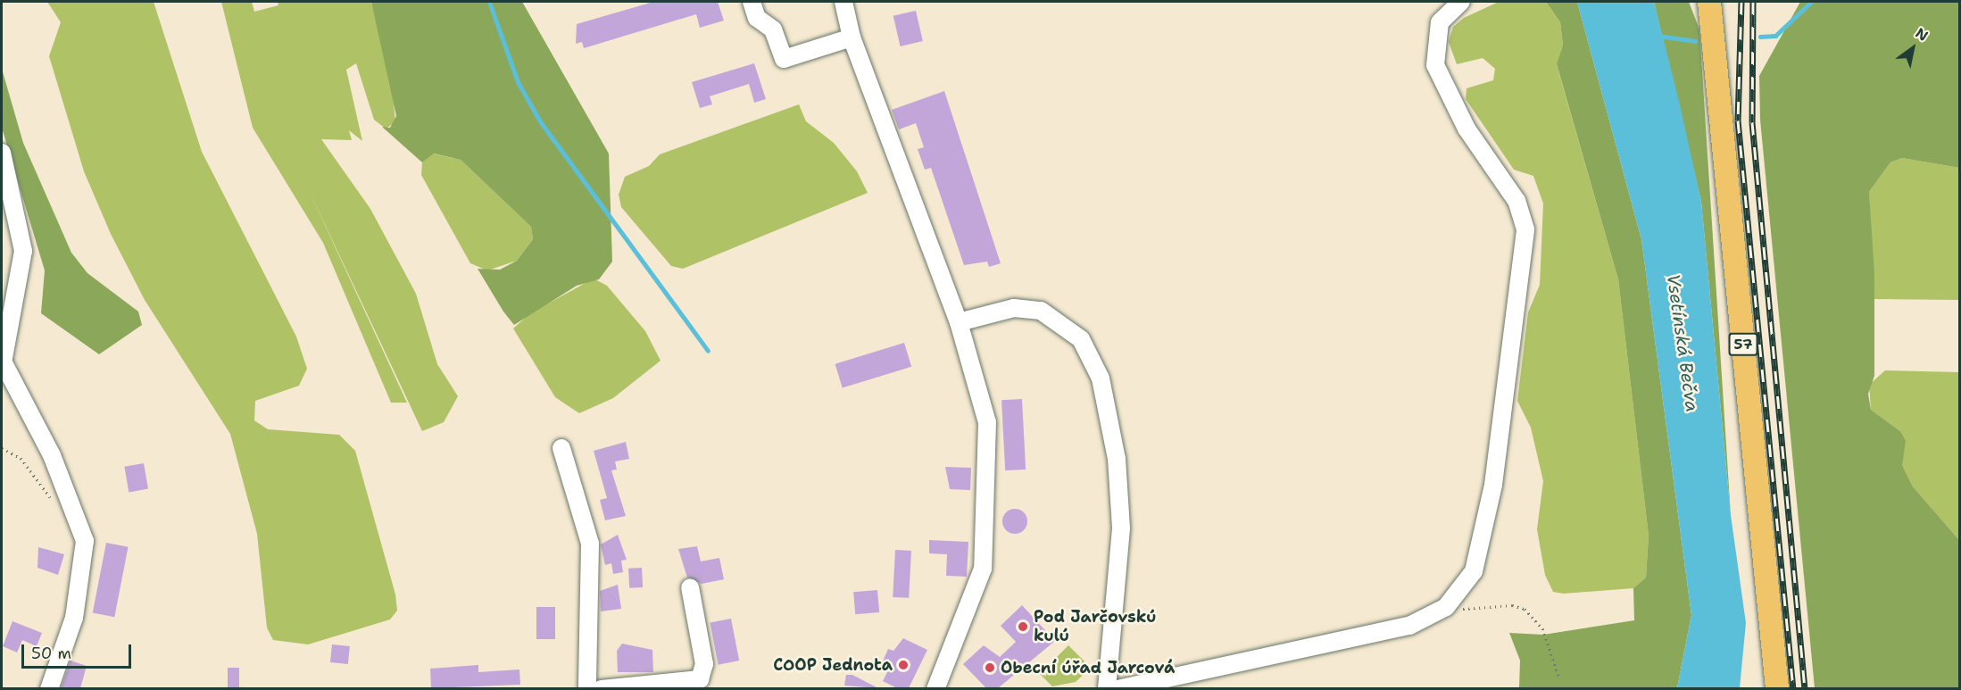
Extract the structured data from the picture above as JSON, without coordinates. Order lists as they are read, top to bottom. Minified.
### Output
{"streets":{"main road":["57"]},"water":["Vsetínská Bečva"],"places":["Pod Jarčovskú kulú","COOP Jednota","Obecní úřad Jarcová"],"scale_bar":"50 m","north":"top right"}
